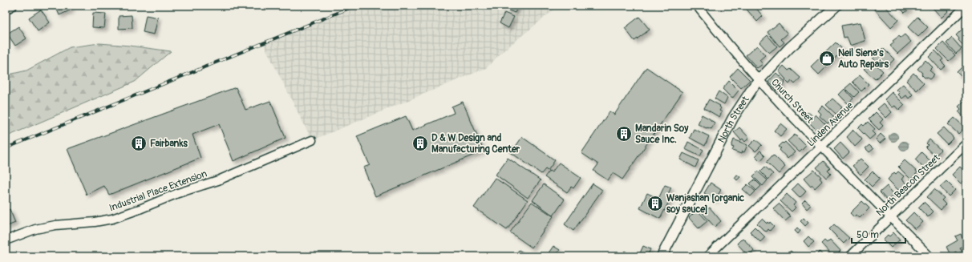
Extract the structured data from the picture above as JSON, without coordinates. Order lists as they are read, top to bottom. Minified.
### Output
{"streets":{"main road":["North Street"],"street":["Church Street","Linden Avenue","North Beacon Street","Industrial Place Extension"]},"crossings":[["Church Street","North Street"],["Church Street","Linden Avenue"],["Church Street","North Beacon Street"]],"places":{"shop":["Neil Siena's Auto Repairs"],"building":["Mandarin Soy Sauce Inc.","Fairbanks","D & W Design and Manufacturing Center","Wanjashan [organic soy sauce]"]},"scale_bar":"50 m"}
